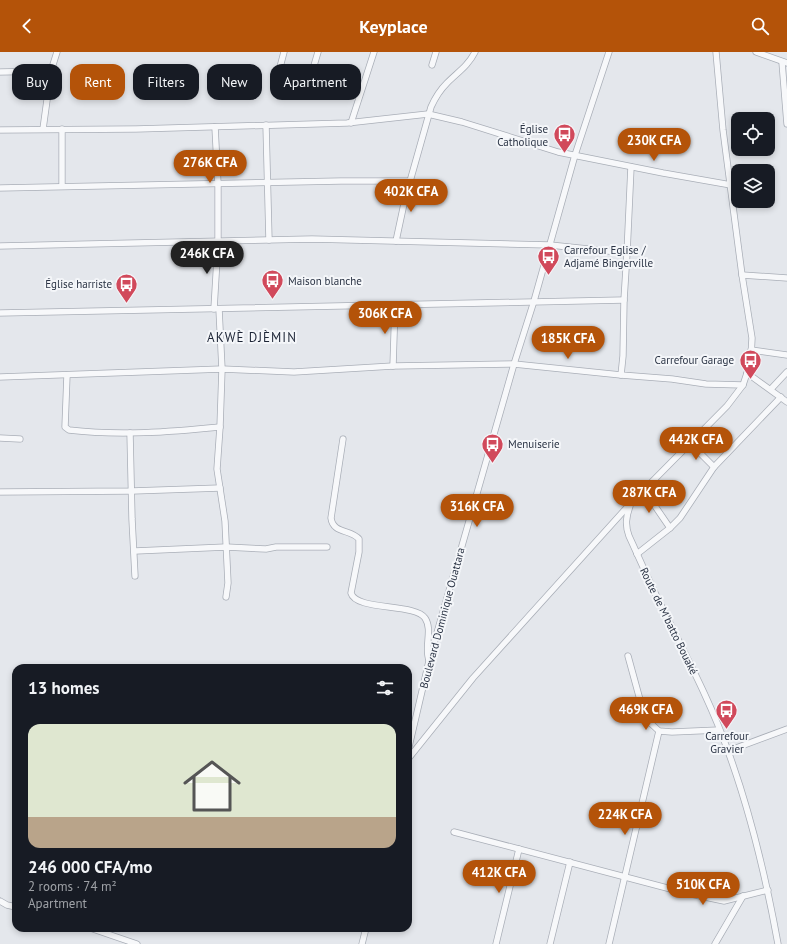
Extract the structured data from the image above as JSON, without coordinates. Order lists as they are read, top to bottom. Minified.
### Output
{"streets":{"street":["Boulevard Dominique Ouattara","Route de M'batto Bouaké"]},"districts":["AKWÈ DJÈMIN"],"places":{"bus stop":["Église Catholique","Carrefour Eglise / Adjamé Bingerville","Maison blanche","Église harriste","Carrefour Garage","Menuiserie","Carrefour Gravier"]},"page":{"header":"Keyplace","chip":["Buy","Rent","Filters","New","Apartment"],"price":["230K CFA","276K CFA","402K CFA","246K CFA","306K CFA","185K CFA","442K CFA","287K CFA","316K CFA","469K CFA","224K CFA","412K CFA","510K CFA"],"heading":"13 homes","list":[{"name":"246 000 CFA/mo","note":"2 rooms · 74 m² · Apartment"}]}}
